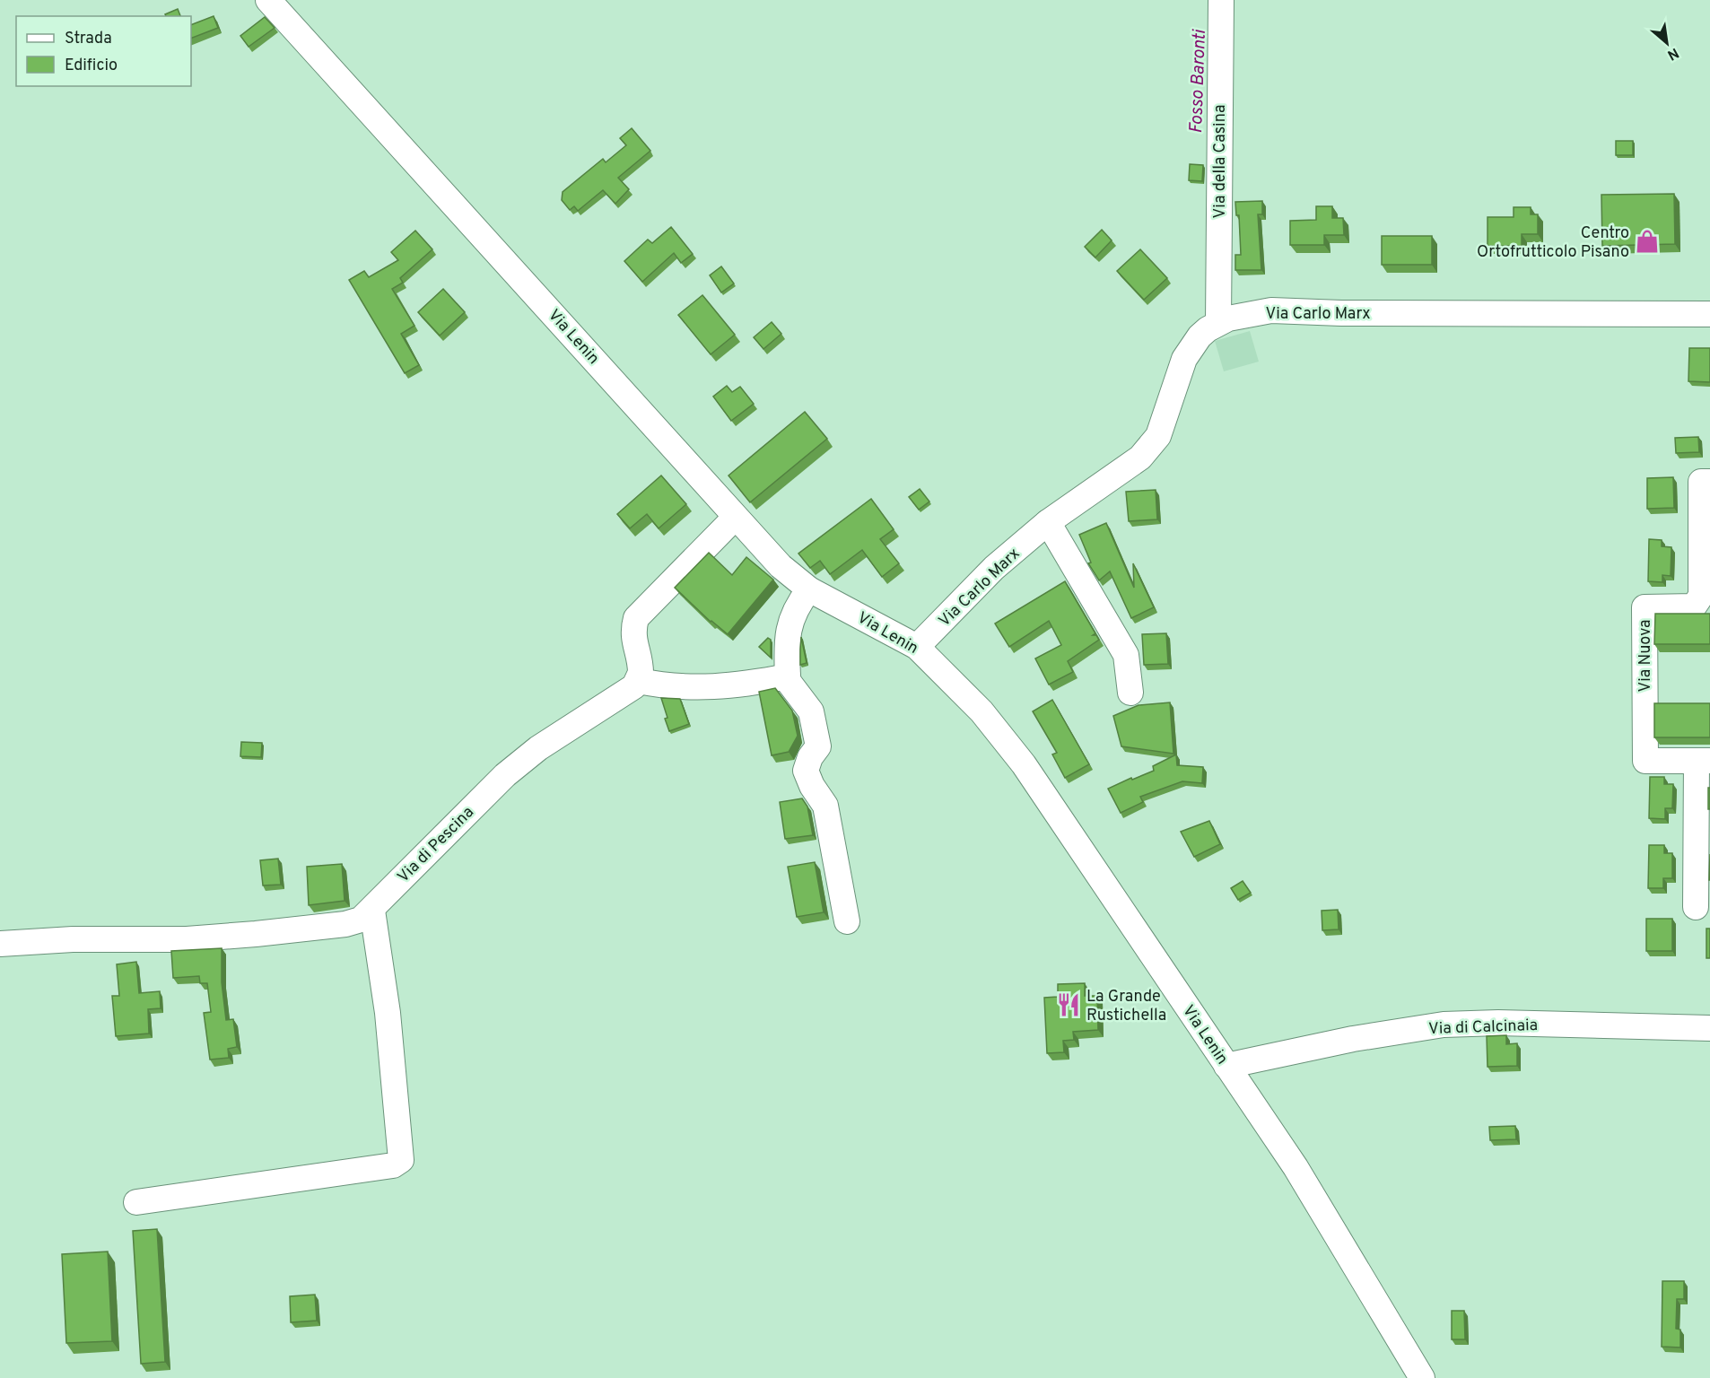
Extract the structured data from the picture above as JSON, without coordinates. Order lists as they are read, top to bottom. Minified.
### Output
{"streets":{"street":["Via della Casina","Via Carlo Marx","Via Lenin","Via Nuova","Via di Pescina","Via di Calcinaia"]},"crossings":[["Via della Casina","Via Carlo Marx"],["Via Carlo Marx","Via Lenin"],["Via Lenin","Via di Calcinaia"]],"water":["Fosso Baronti"],"places":{"shop":["Centro Ortofrutticolo Pisano"],"restaurant":["La Grande Rustichella"]},"legend":["Strada","Edificio"],"north":"bottom right"}
